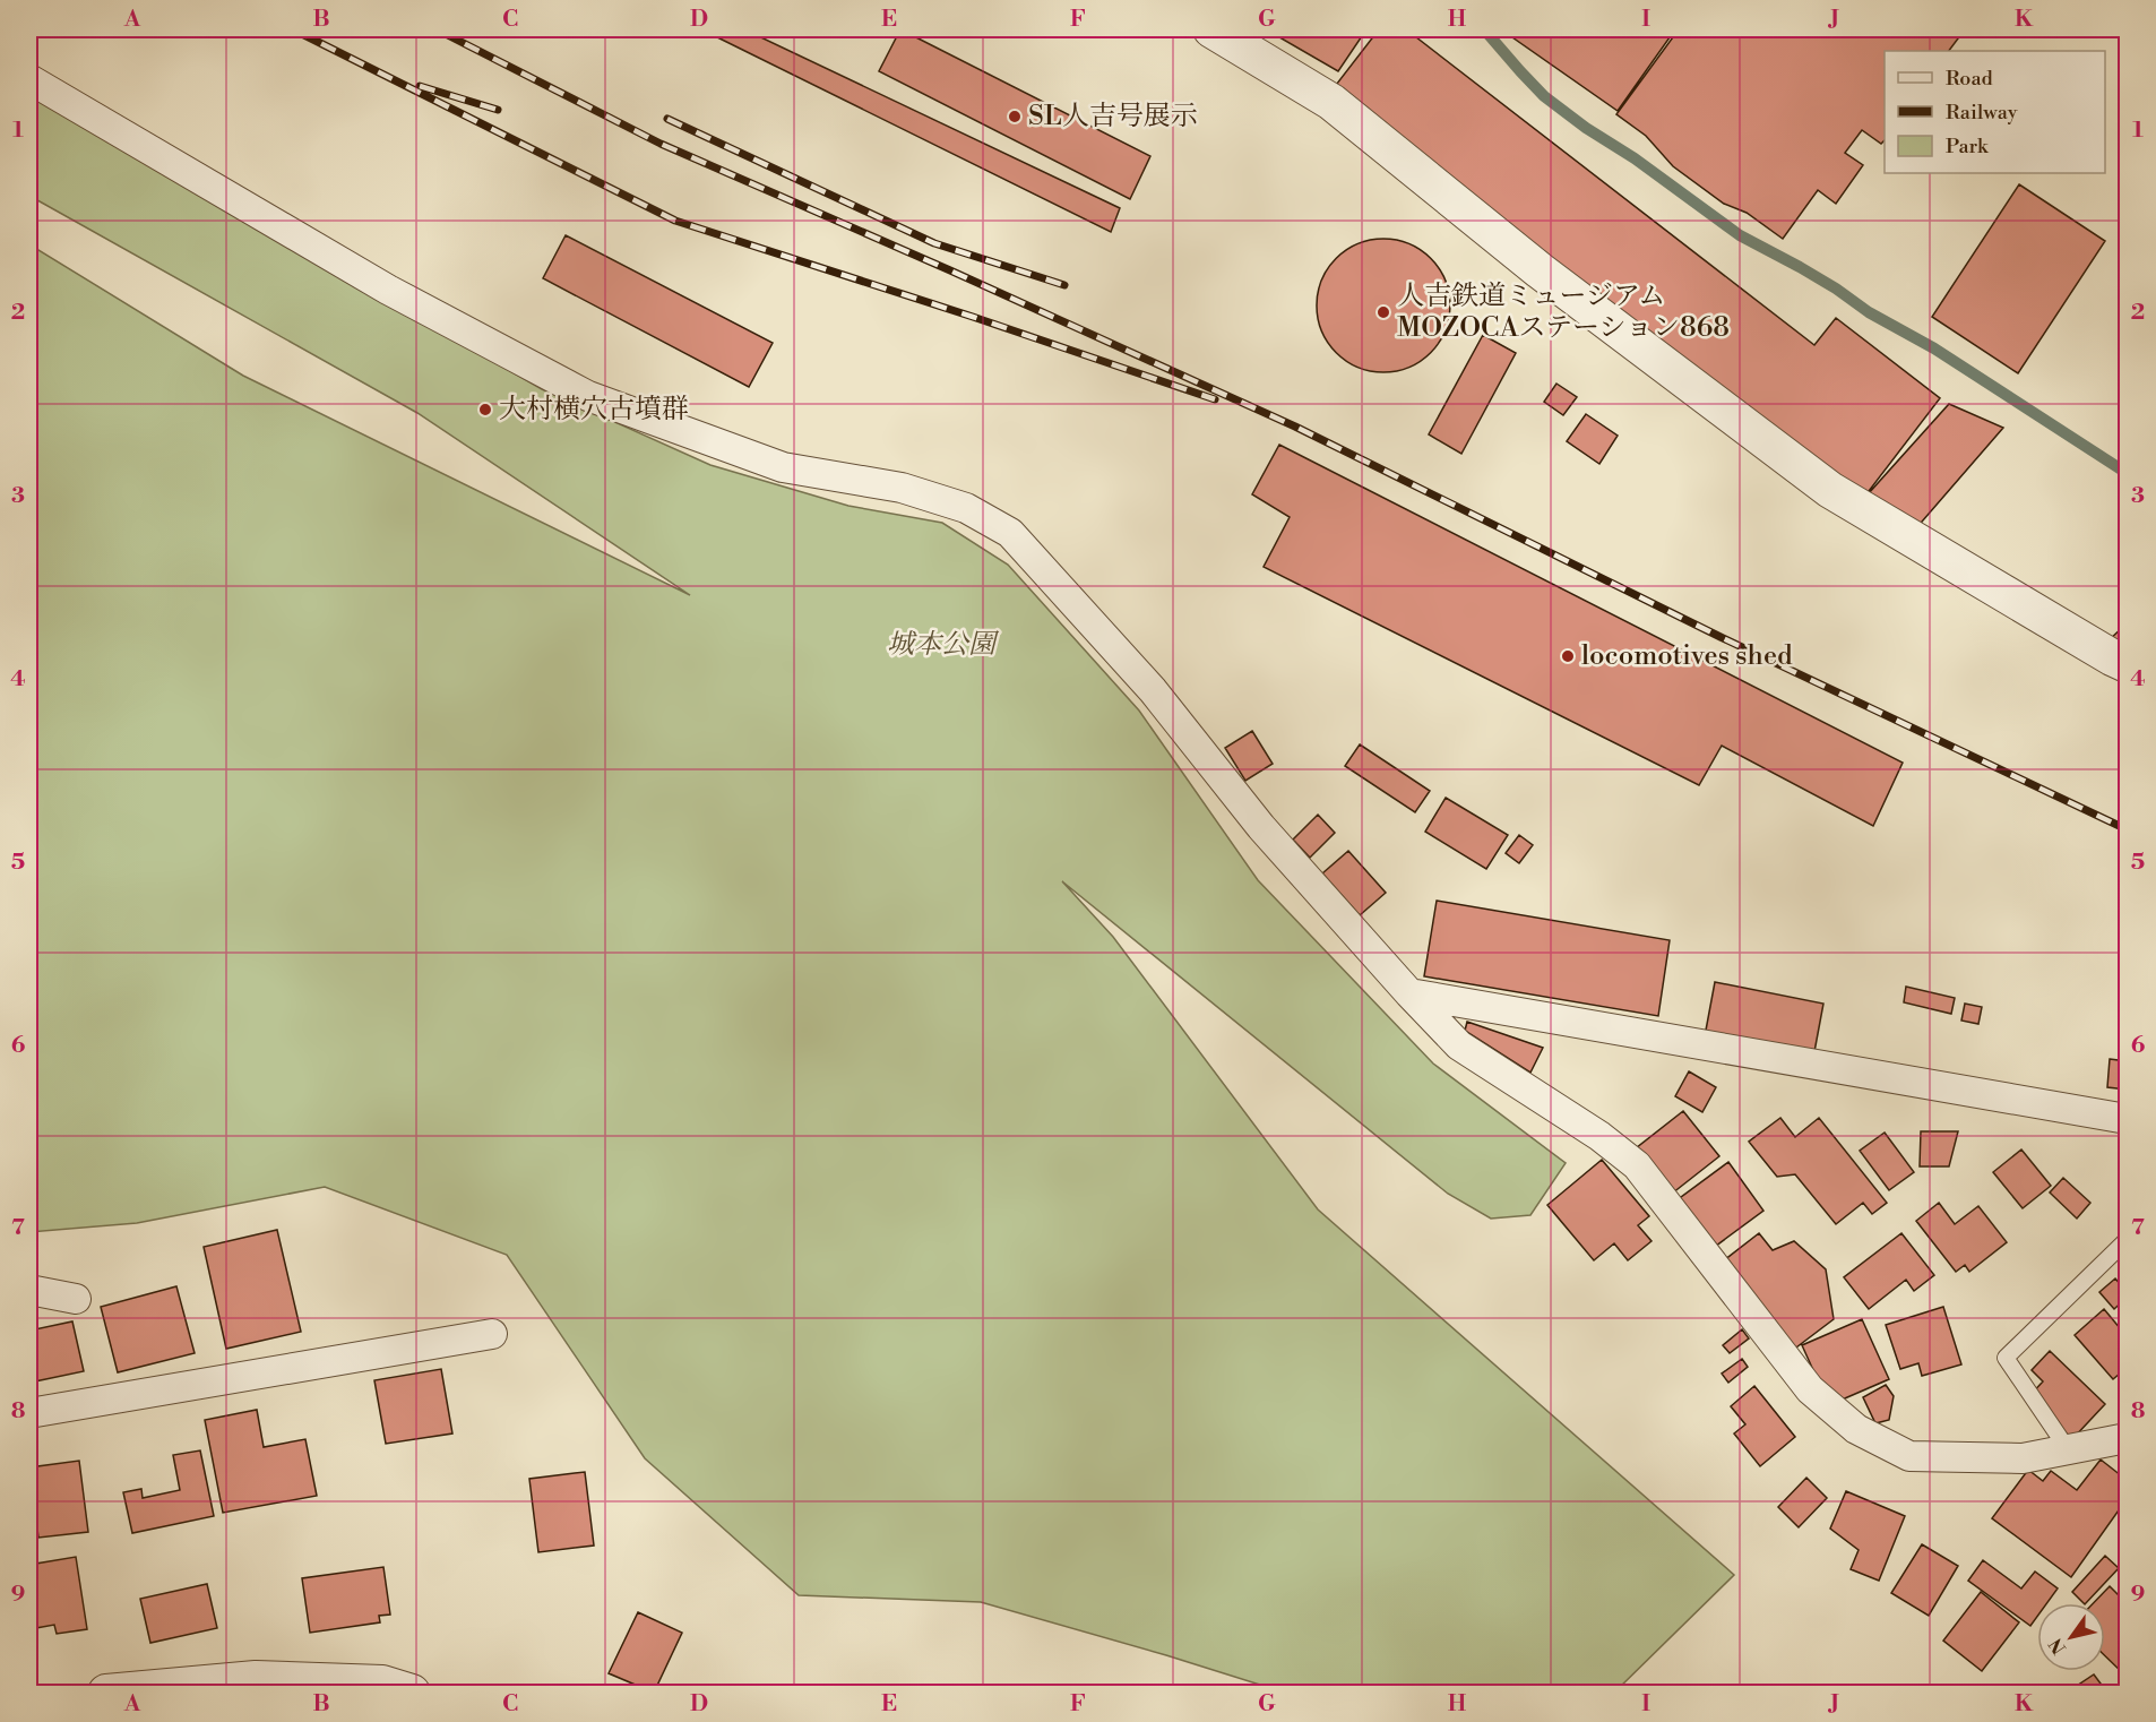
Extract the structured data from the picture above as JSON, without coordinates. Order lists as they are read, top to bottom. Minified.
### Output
{"parks":["城本公園"],"places":["SL人吉号展示","人吉鉄道ミュージアム MOZOCAステーション868","大村横穴古墳群","locomotives shed"],"legend":["Road","Railway","Park"],"north":"bottom left","grid":{"columns":["A","B","C","D","E","F","G","H","I","J","K"],"rows":["1","2","3","4","5","6","7","8","9"]}}
